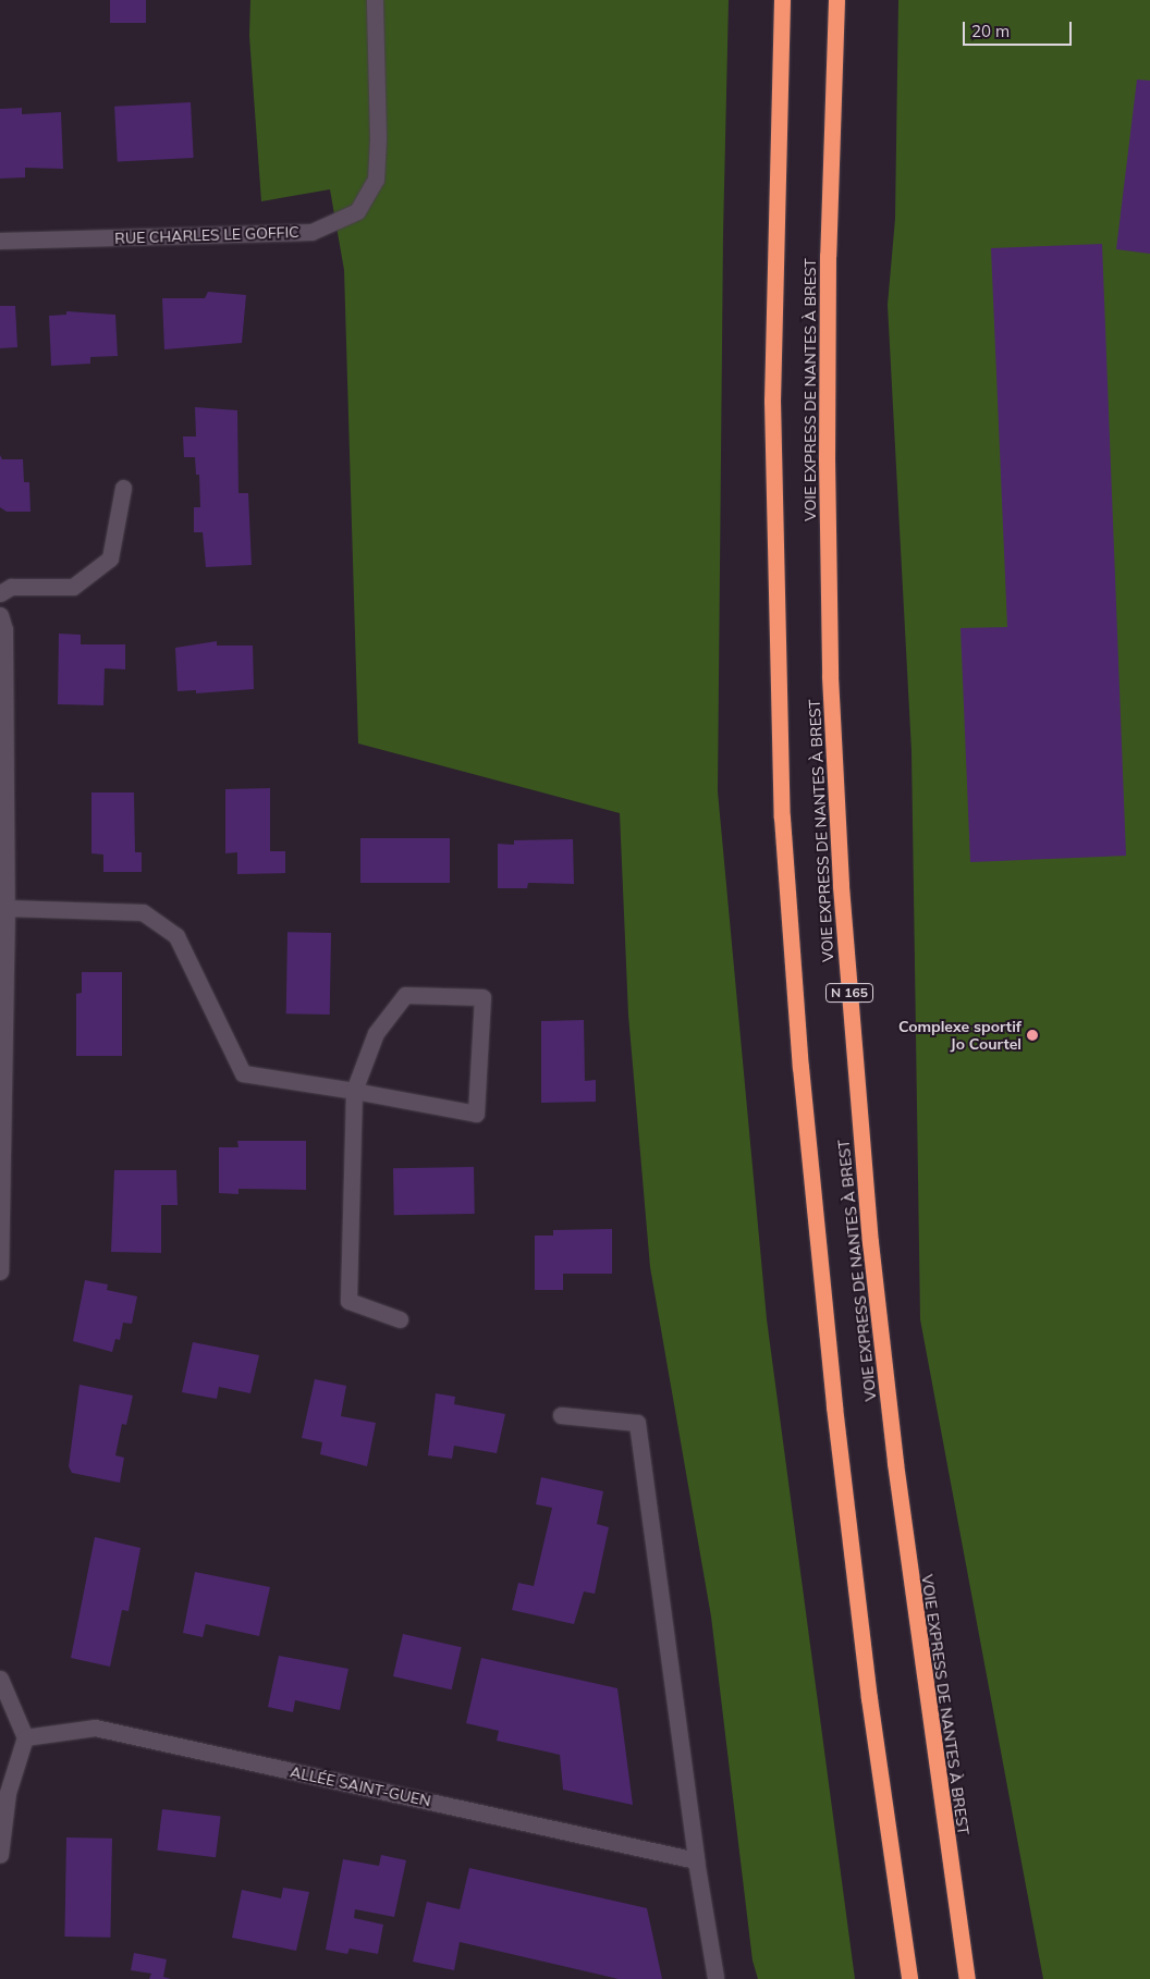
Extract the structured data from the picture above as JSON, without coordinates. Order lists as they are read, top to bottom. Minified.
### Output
{"streets":{"highway":["VOIE EXPRESS DE NANTES À BREST","N 165"],"street":["RUE CHARLES LE GOFFIC","ALLÉE SAINT-GUEN"]},"places":["Complexe sportif Jo Courtel"],"scale_bar":"20 m"}
